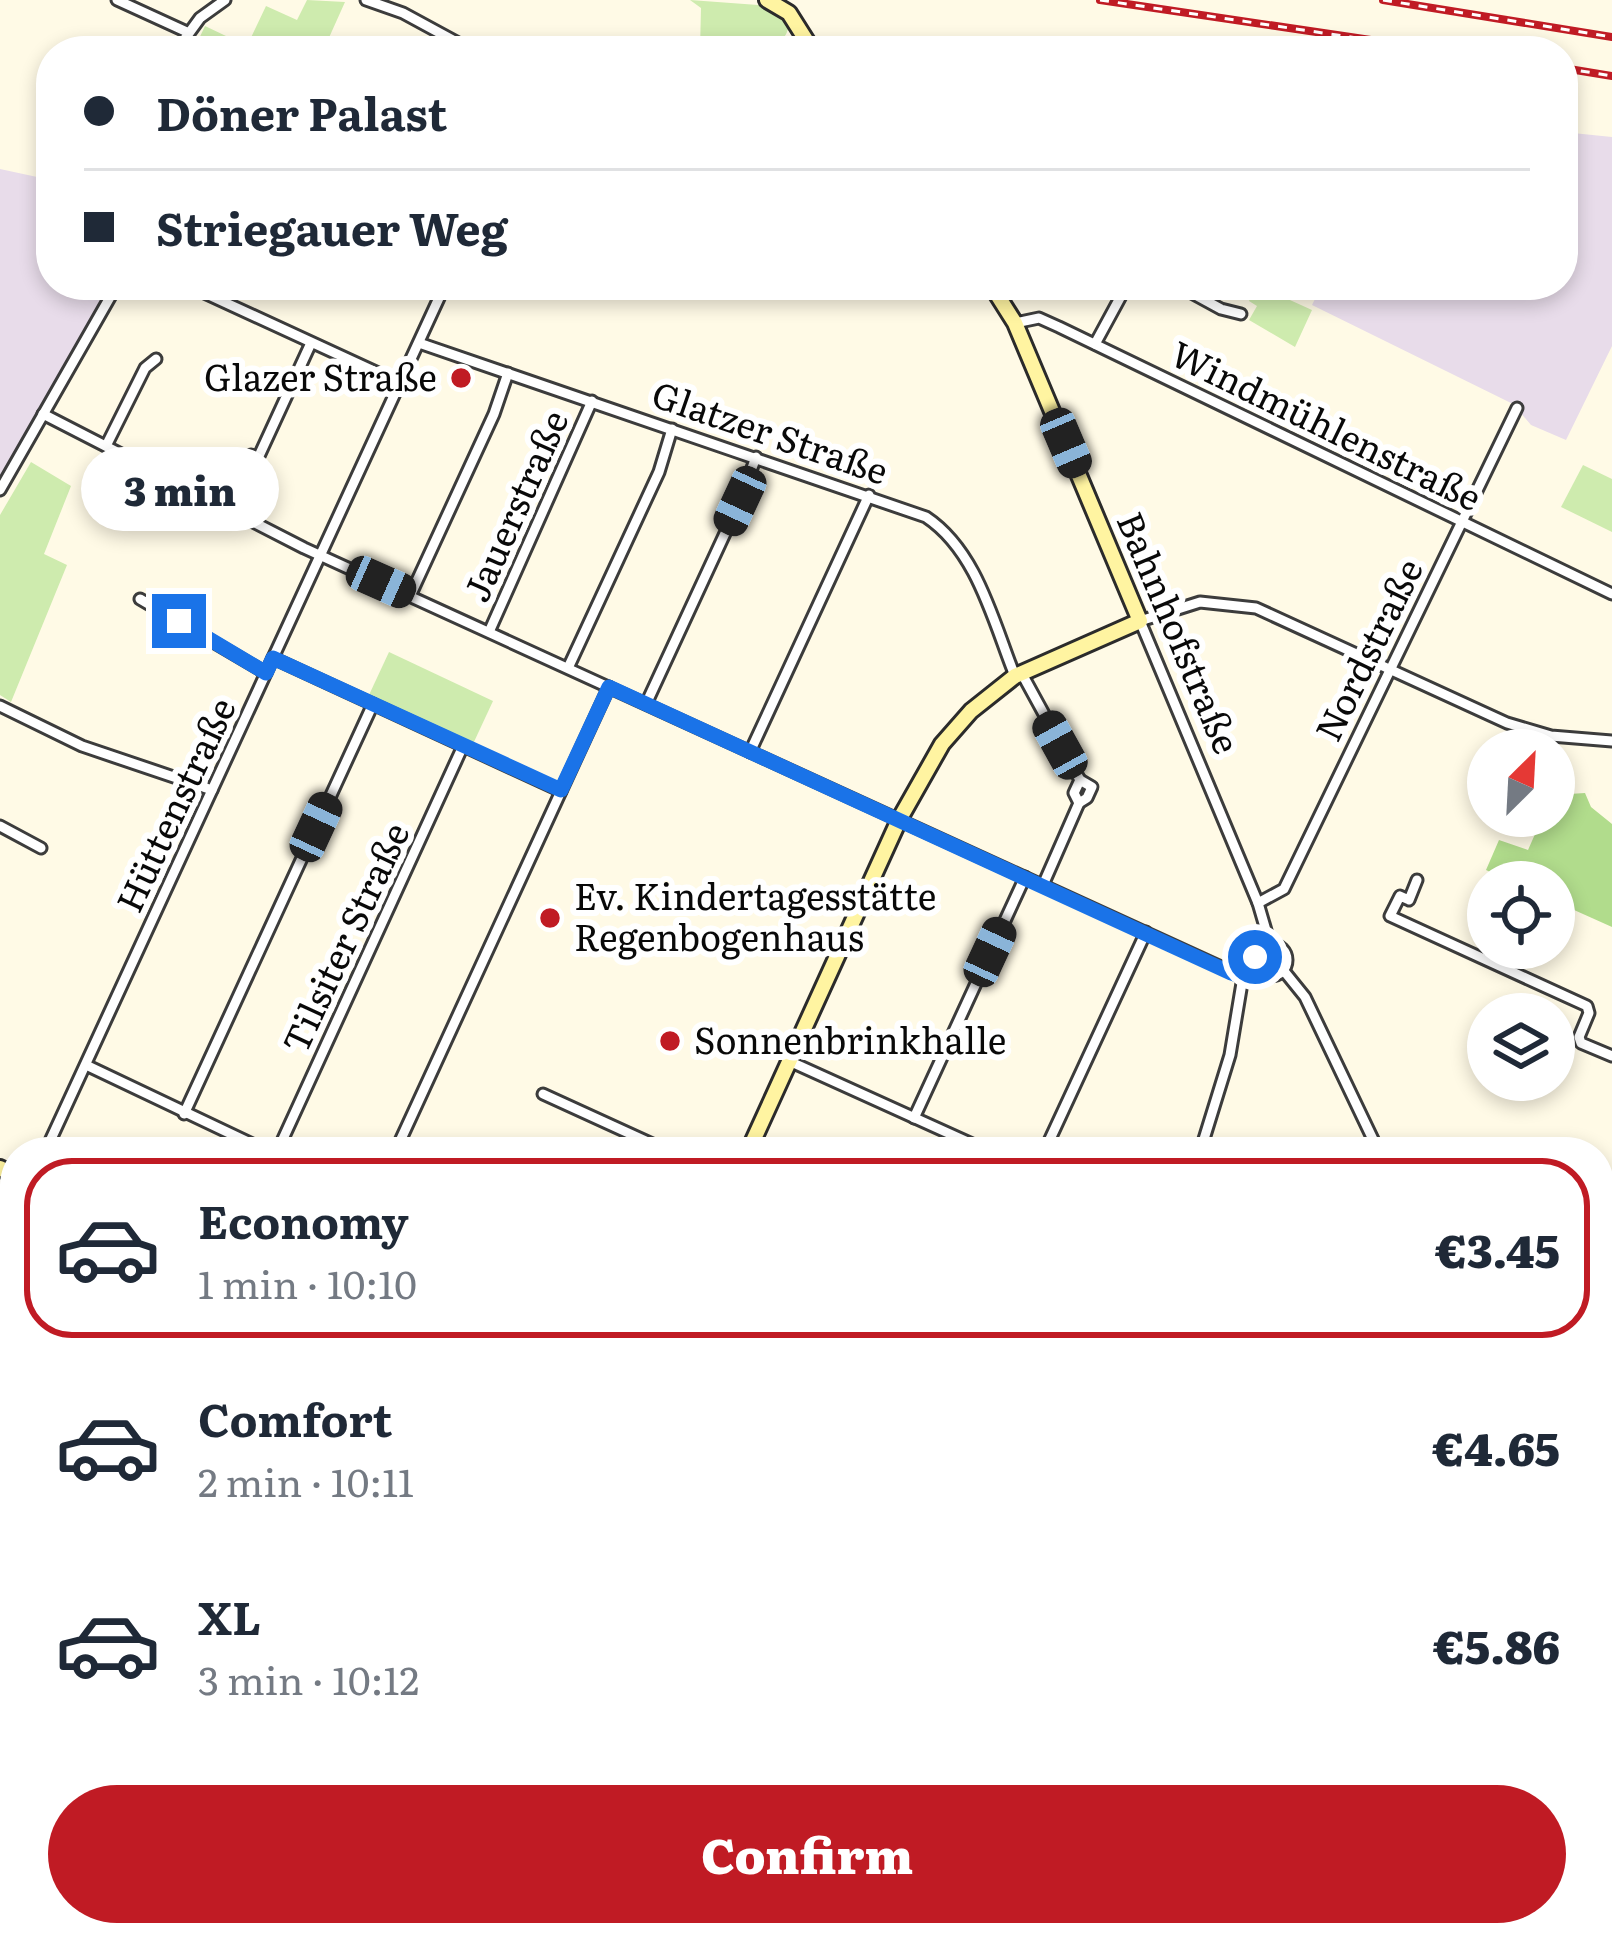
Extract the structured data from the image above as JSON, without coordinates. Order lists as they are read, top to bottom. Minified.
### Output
{"streets":{"main road":["Bahnhofstraße"],"street":["Windmühlenstraße","Glatzer Straße","Jauerstraße","Nordstraße","Hüttenstraße","Tilsiter Straße"]},"crossings":[["Windmühlenstraße","Bahnhofstraße"],["Windmühlenstraße","Nordstraße"],["Glatzer Straße","Jauerstraße"],["Glatzer Straße","Hüttenstraße"],["Bahnhofstraße","Nordstraße"]],"places":["Glazer Straße","Ev. Kindertagesstätte Regenbogenhaus","Sonnenbrinkhalle"],"north":"top right","page":{"banner":["Döner Palast","Striegauer Weg"],"bubble":"3 min","list":[{"name":"Economy","note":"1 min · 10:10","value":"€3.45"},{"name":"Comfort","note":"2 min · 10:11","value":"€4.65"},{"name":"XL","note":"3 min · 10:12","value":"€5.86"}],"buttons":"Confirm"}}
